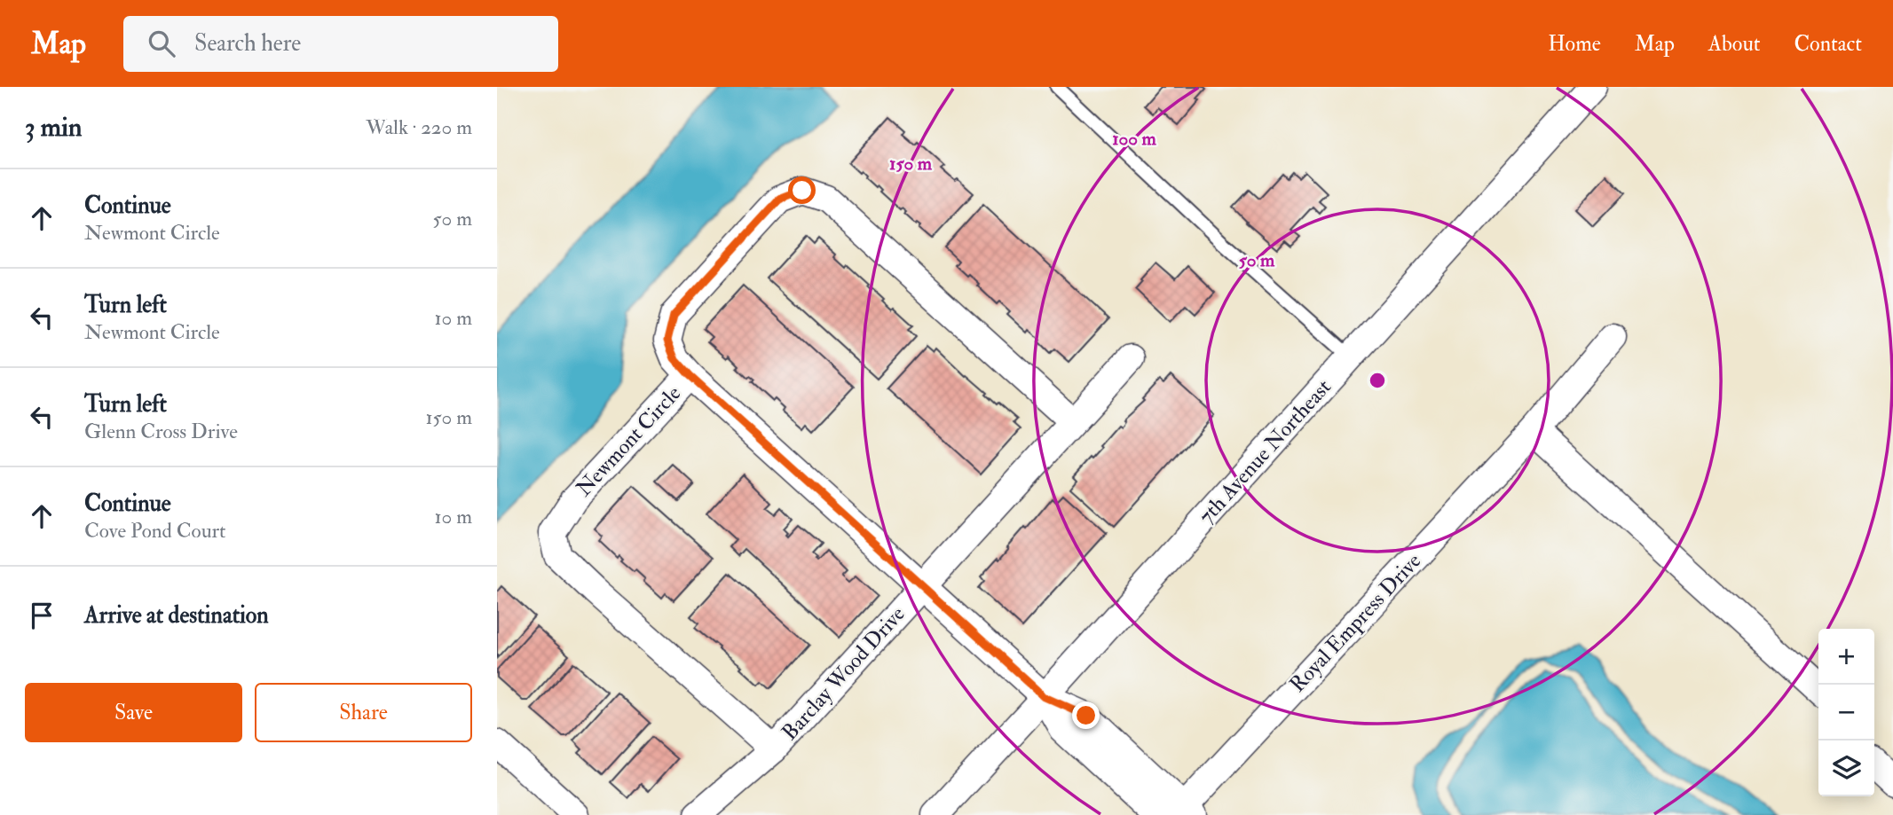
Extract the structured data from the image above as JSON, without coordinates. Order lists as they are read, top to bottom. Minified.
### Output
{"streets":{"street":["Newmont Circle","7th Avenue Northeast","Royal Empress Drive","Barclay Wood Drive"]},"crossings":[["Newmont Circle","Barclay Wood Drive"]],"page":{"header":"Map","search":"Search here","nav":["Home","Map","About","Contact"],"heading":["3 min","Walk · 220 m"],"list":[["Continue","Newmont Circle","50 m"],["Turn left","Newmont Circle","10 m"],["Turn left","Glenn Cross Drive","150 m"],["Continue","Cove Pond Court","10 m"],"Arrive at destination"],"map_buttons":["+","−"],"buttons":["Save","Share"]},"rings":["100 m","150 m","50 m"]}
